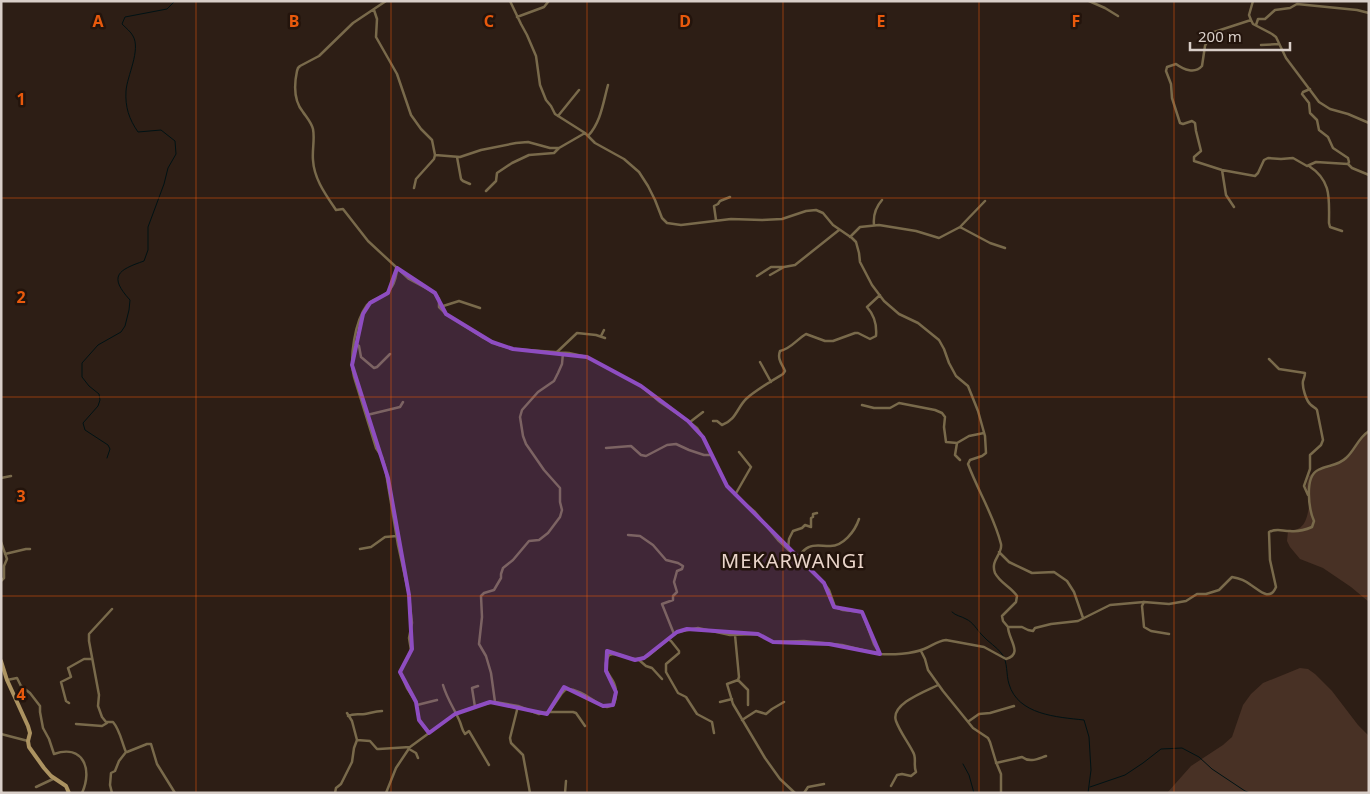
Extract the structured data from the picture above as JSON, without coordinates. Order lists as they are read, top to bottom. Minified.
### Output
{"districts":["MEKARWANGI"],"scale_bar":"200 m","grid":{"columns":["A","B","C","D","E","F"],"rows":["1","2","3","4"]}}
